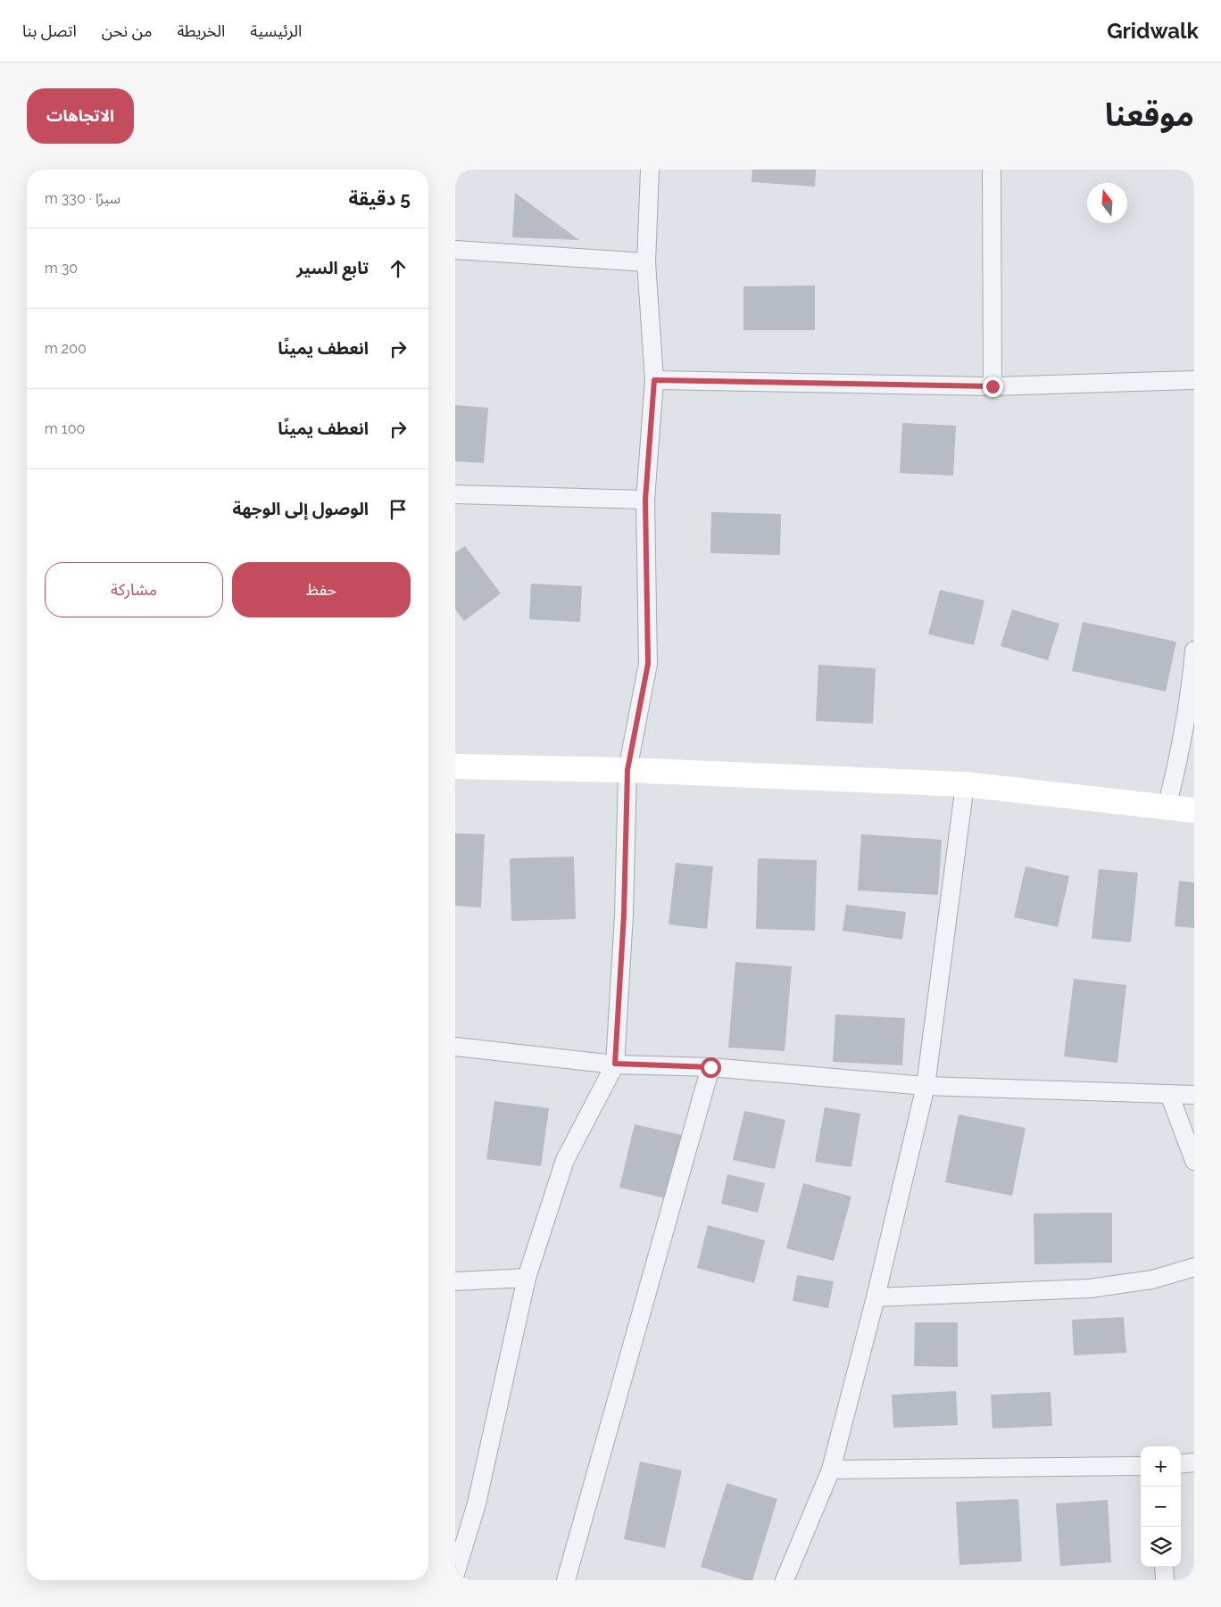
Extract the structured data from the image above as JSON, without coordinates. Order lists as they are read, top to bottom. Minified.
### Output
{"north":"top","page":{"header":"Gridwalk","nav":["الرئيسية","الخريطة","من نحن","اتصل بنا"],"title":"موقعنا","buttons":["الاتجاهات",["حفظ","مشاركة"]],"heading":["5 دقيقة","سيرًا · 330 m"],"list":[["تابع السير","30 m"],["انعطف يمينًا","200 m"],["انعطف يمينًا","100 m"],"الوصول إلى الوجهة"],"map_buttons":["+","−"]}}
